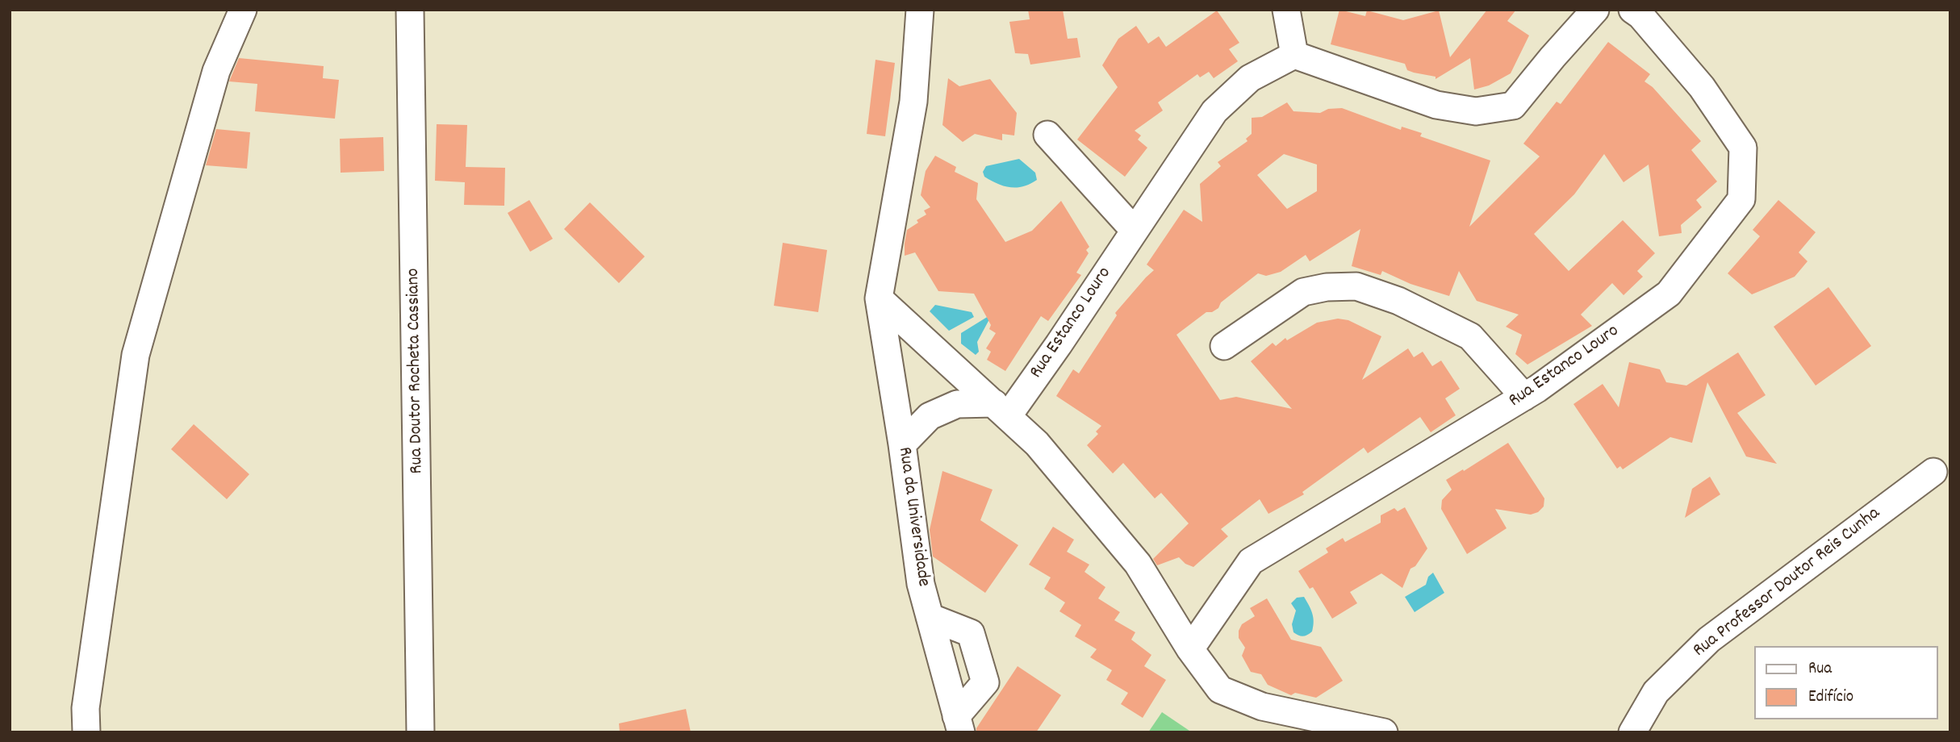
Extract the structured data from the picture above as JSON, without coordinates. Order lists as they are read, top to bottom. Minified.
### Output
{"streets":{"street":["Rua Estanco Louro","Rua Doutor Rocheta Cassiano","Rua da Universidade","Rua Professor Doutor Reis Cunha"]},"legend":["Rua","Edifício"]}
